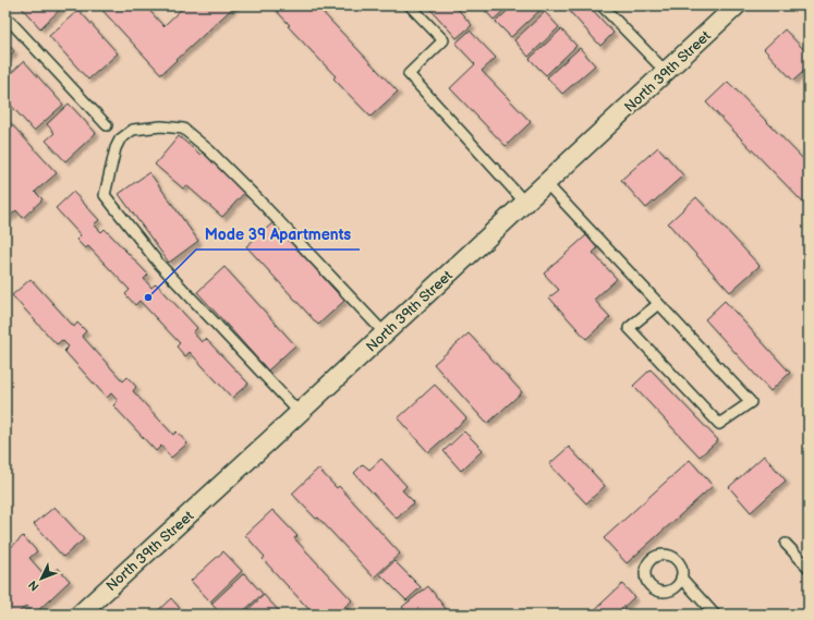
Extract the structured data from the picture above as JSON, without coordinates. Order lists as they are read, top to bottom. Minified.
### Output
{"streets":{"street":["North 39th Street"]},"places":["Mode 39 Apartments"],"north":"bottom left"}
